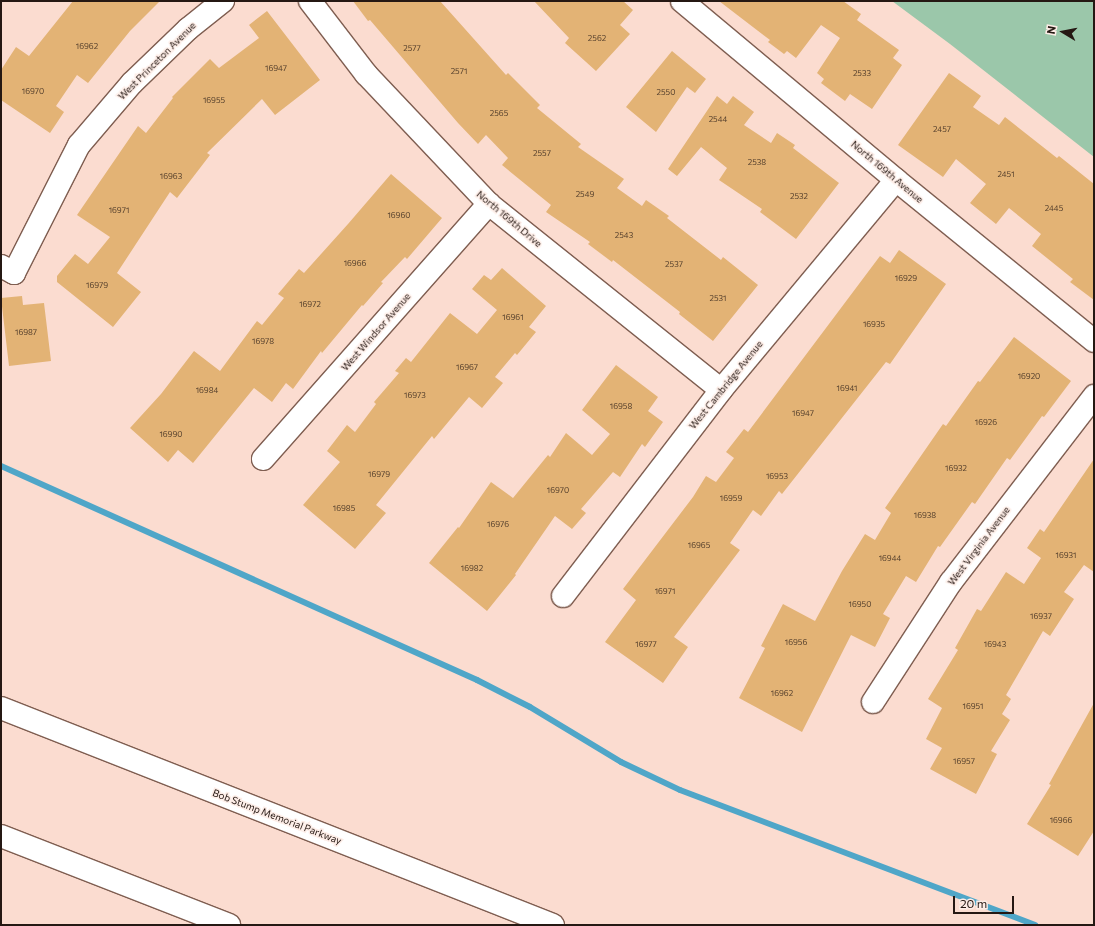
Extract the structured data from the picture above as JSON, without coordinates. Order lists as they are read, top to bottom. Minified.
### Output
{"streets":{"main road":["West Princeton Avenue","North 169th Avenue","North 169th Drive","West Windsor Avenue","West Cambridge Avenue","West Virginia Avenue","Bob Stump Memorial Parkway"]},"crossings":[["North 169th Avenue","West Cambridge Avenue"],["North 169th Drive","West Windsor Avenue"],["North 169th Drive","West Cambridge Avenue"]],"house_numbers":["2562","16962","2577","16947","2571","2533","16970","2550","16955","2565","2544","2457","2557","2538","2451","16963","2549","2532","2445","16971","16960","2543","16966","2537","16929","16979","2531","16972","16961","16935","16987","16978","16967","16920","16941","16984","16973","16958","16947","16926","16990","16932","16979","16953","16970","16959","16985","16938","16976","16965","16931","16944","16982","16971","16950","16937","16956","16977","16943","16962","16951","16957","16966"],"scale_bar":"20 m","north":"left"}
